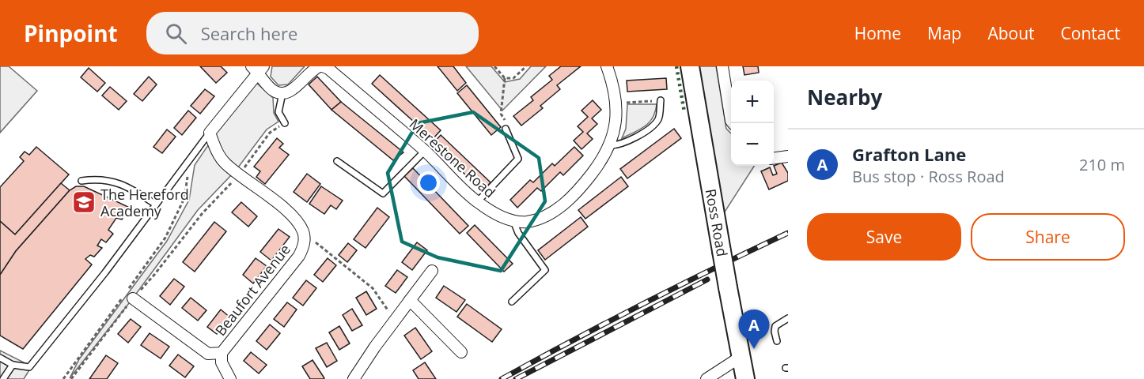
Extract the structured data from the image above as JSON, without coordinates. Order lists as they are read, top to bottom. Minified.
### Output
{"streets":{"highway":["Ross Road"],"street":["Merestone Road","Beaufort Avenue"]},"places":{"school or university":["The Hereford Academy"]},"page":{"header":"Pinpoint","search":"Search here","nav":["Home","Map","About","Contact"],"heading":"Nearby","map_buttons":["+","−"],"list":[{"mark":"A","name":"Grafton Lane","note":"Bus stop · Ross Road","value":"210 m"}],"buttons":["Save","Share"],"pins":"A"}}
